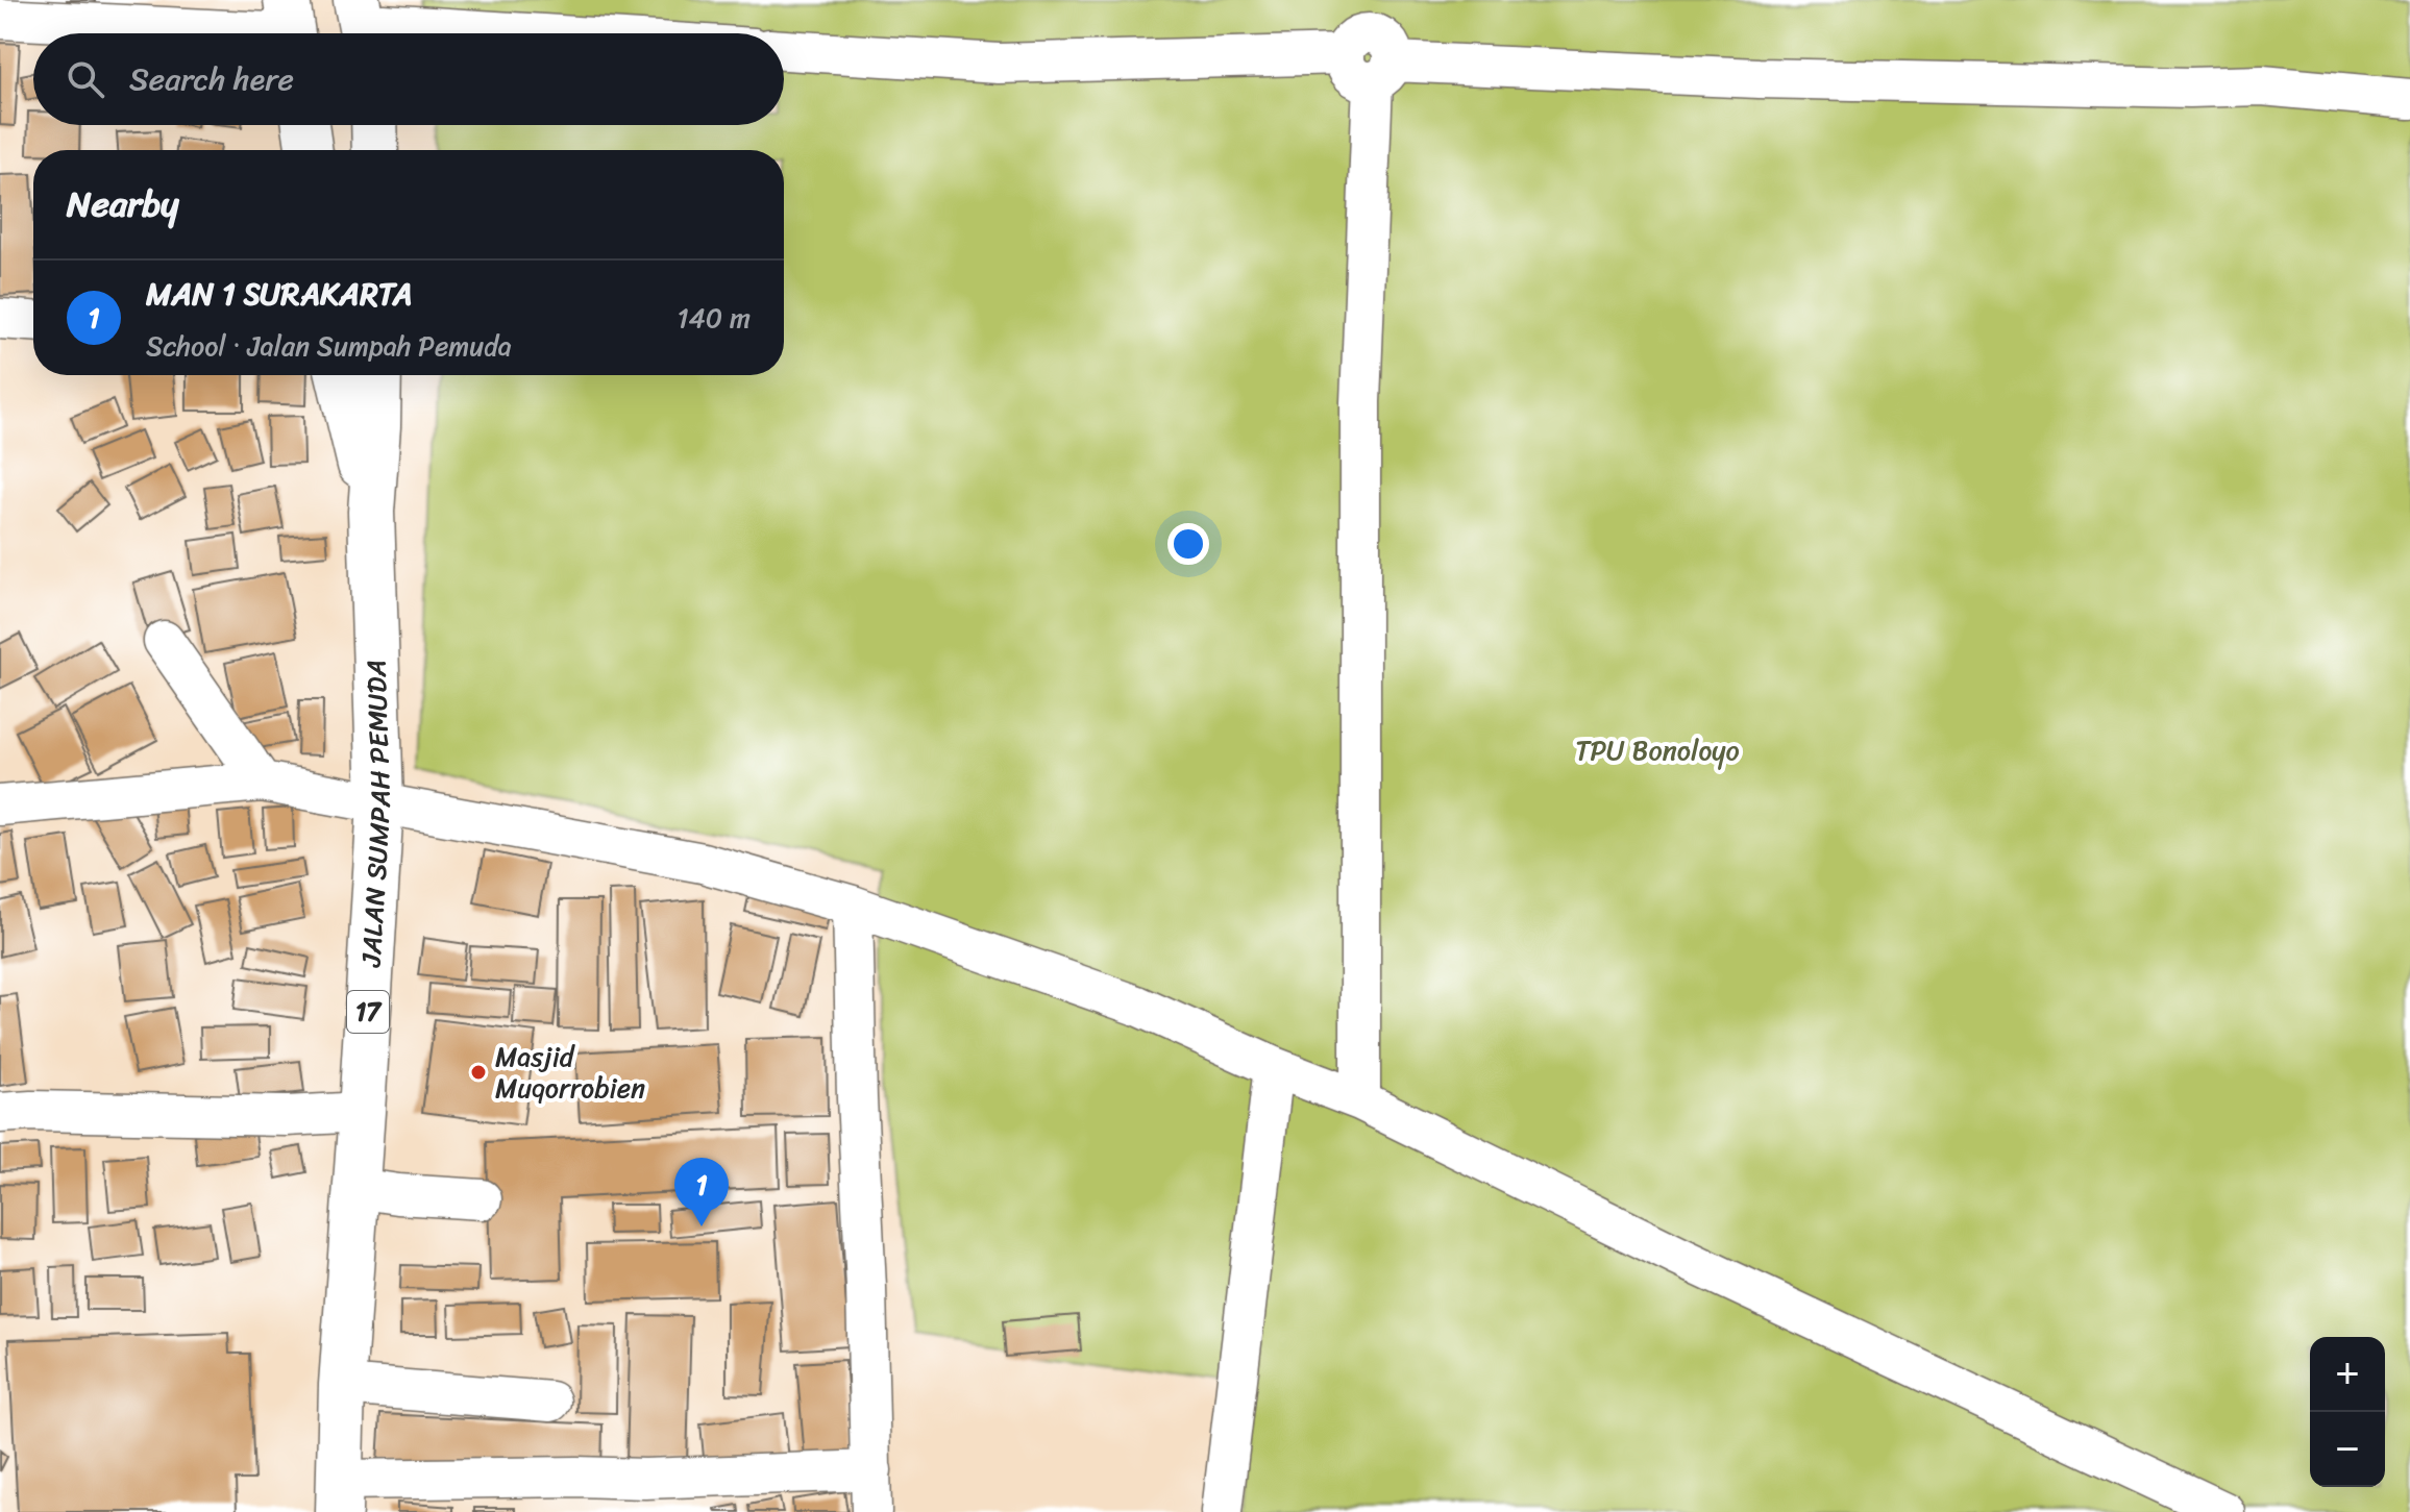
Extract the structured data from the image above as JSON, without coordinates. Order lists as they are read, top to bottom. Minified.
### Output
{"streets":{"highway":["JALAN SUMPAH PEMUDA","17"]},"parks":["TPU Bonoloyo"],"places":["Masjid Muqorrobien"],"page":{"search":"Search here","heading":"Nearby","list":[{"mark":"1","name":"MAN 1 SURAKARTA","note":"School · Jalan Sumpah Pemuda","value":"140 m"}],"pins":"1","map_buttons":["+","−"]}}
